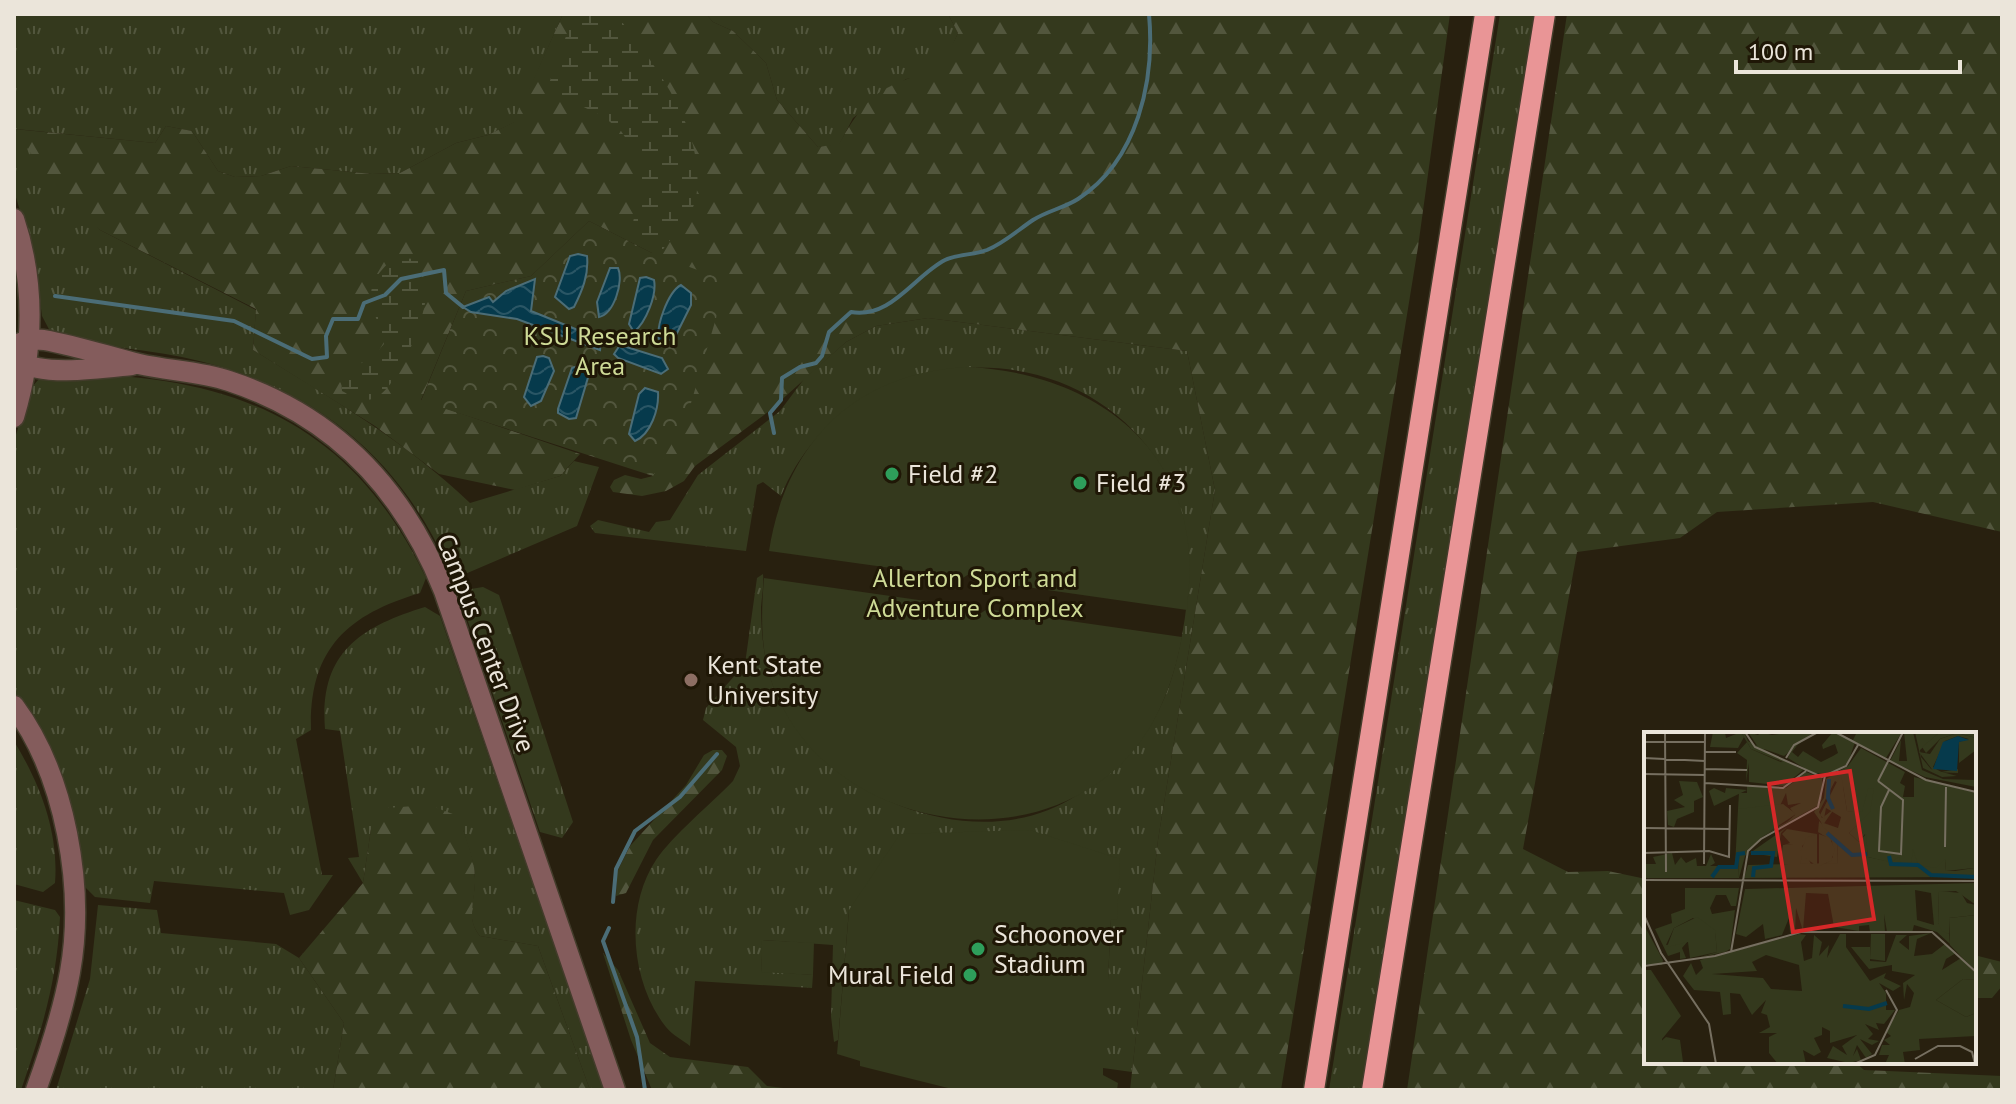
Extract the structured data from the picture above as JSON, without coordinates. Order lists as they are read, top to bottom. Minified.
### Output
{"streets":{"street":["Campus Center Drive"]},"parks":["KSU Research Area","Allerton Sport and Adventure Complex"],"places":["Field #2","Field #3","Kent State University","Schoonover Stadium","Mural Field"],"scale_bar":"100 m"}
